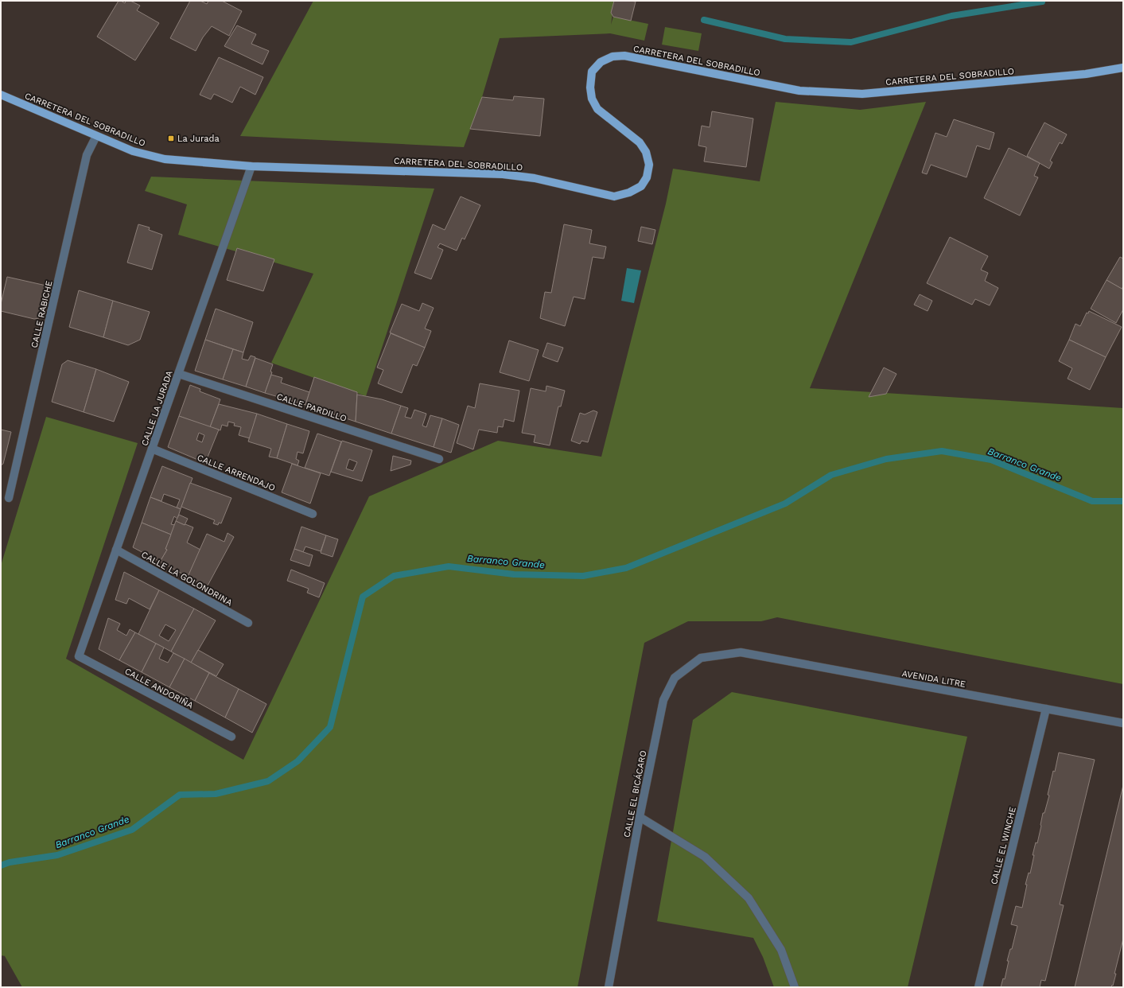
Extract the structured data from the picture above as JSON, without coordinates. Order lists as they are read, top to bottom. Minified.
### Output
{"streets":{"main road":["CARRETERA DEL SOBRADILLO"],"street":["CALLE RABICHE","CALLE PARDILLO","CALLE LA JURADA","CALLE ARRENDAJO","CALLE LA GOLONDRINA","AVENIDA LITRE","CALLE ANDORIÑA","CALLE EL BICÁCARO","CALLE EL WINCHE"]},"crossings":[["CARRETERA DEL SOBRADILLO","CALLE RABICHE"],["CARRETERA DEL SOBRADILLO","CALLE LA JURADA"],["CALLE PARDILLO","CALLE LA JURADA"],["CALLE LA JURADA","CALLE ARRENDAJO"],["CALLE LA JURADA","CALLE LA GOLONDRINA"],["CALLE LA JURADA","CALLE ANDORIÑA"],["AVENIDA LITRE","CALLE EL BICÁCARO"],["AVENIDA LITRE","CALLE EL WINCHE"]],"water":["Barranco Grande"],"places":{"transit":["La Jurada"]}}
